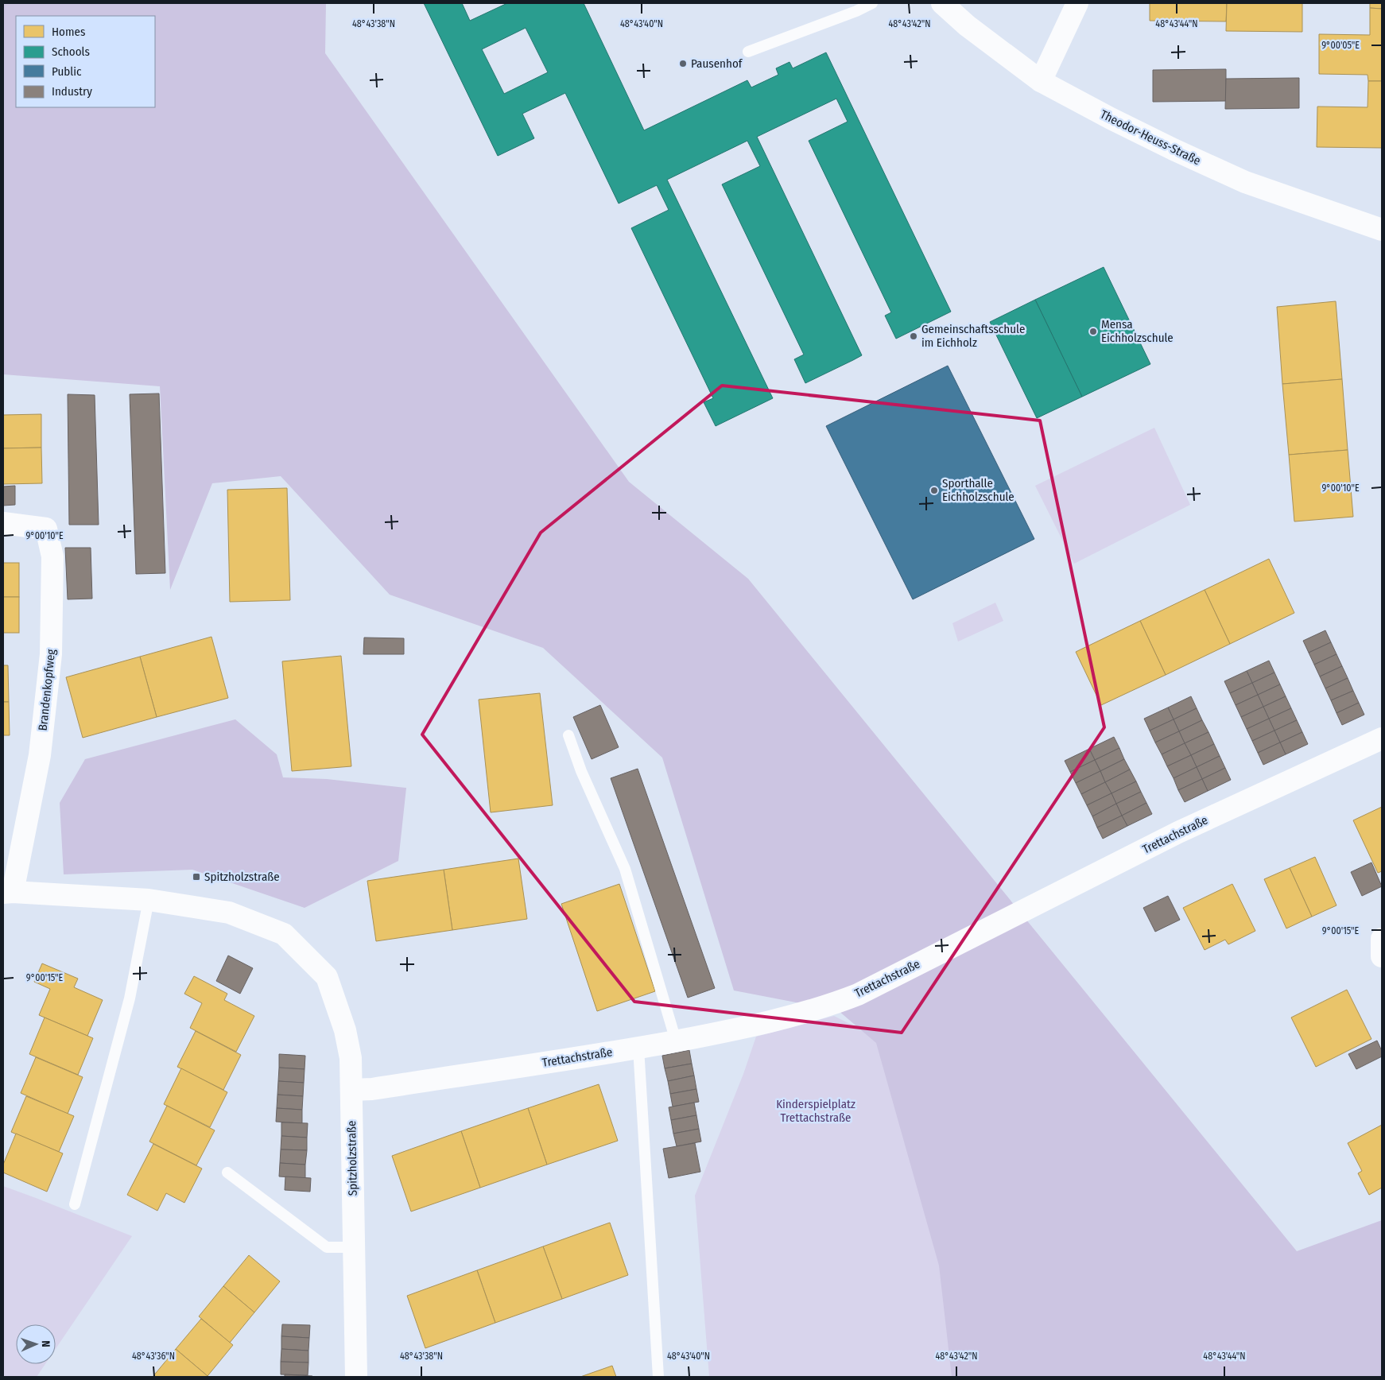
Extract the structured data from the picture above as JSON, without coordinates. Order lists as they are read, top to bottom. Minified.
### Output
{"streets":{"street":["Theodor-Heuss-Straße","Brandenkopfweg","Trettachstraße","Spitzholzstraße"]},"crossings":[["Brandenkopfweg","Spitzholzstraße"],["Trettachstraße","Spitzholzstraße"]],"parks":["Kinderspielplatz Trettachstraße"],"places":{"other":["Pausenhof","Mensa Eichholzschule","Gemeinschaftsschule im Eichholz","Sporthalle Eichholzschule"],"transit":["Spitzholzstraße"]},"legend":["Homes","Schools","Public","Industry"],"north":"right","coordinates":["48°43'38\"N","48°43'40\"N","48°43'42\"N","48°43'44\"N","9°00'05\"E","9°00'10\"E","9°00'15\"E","48°43'36\"N"]}
